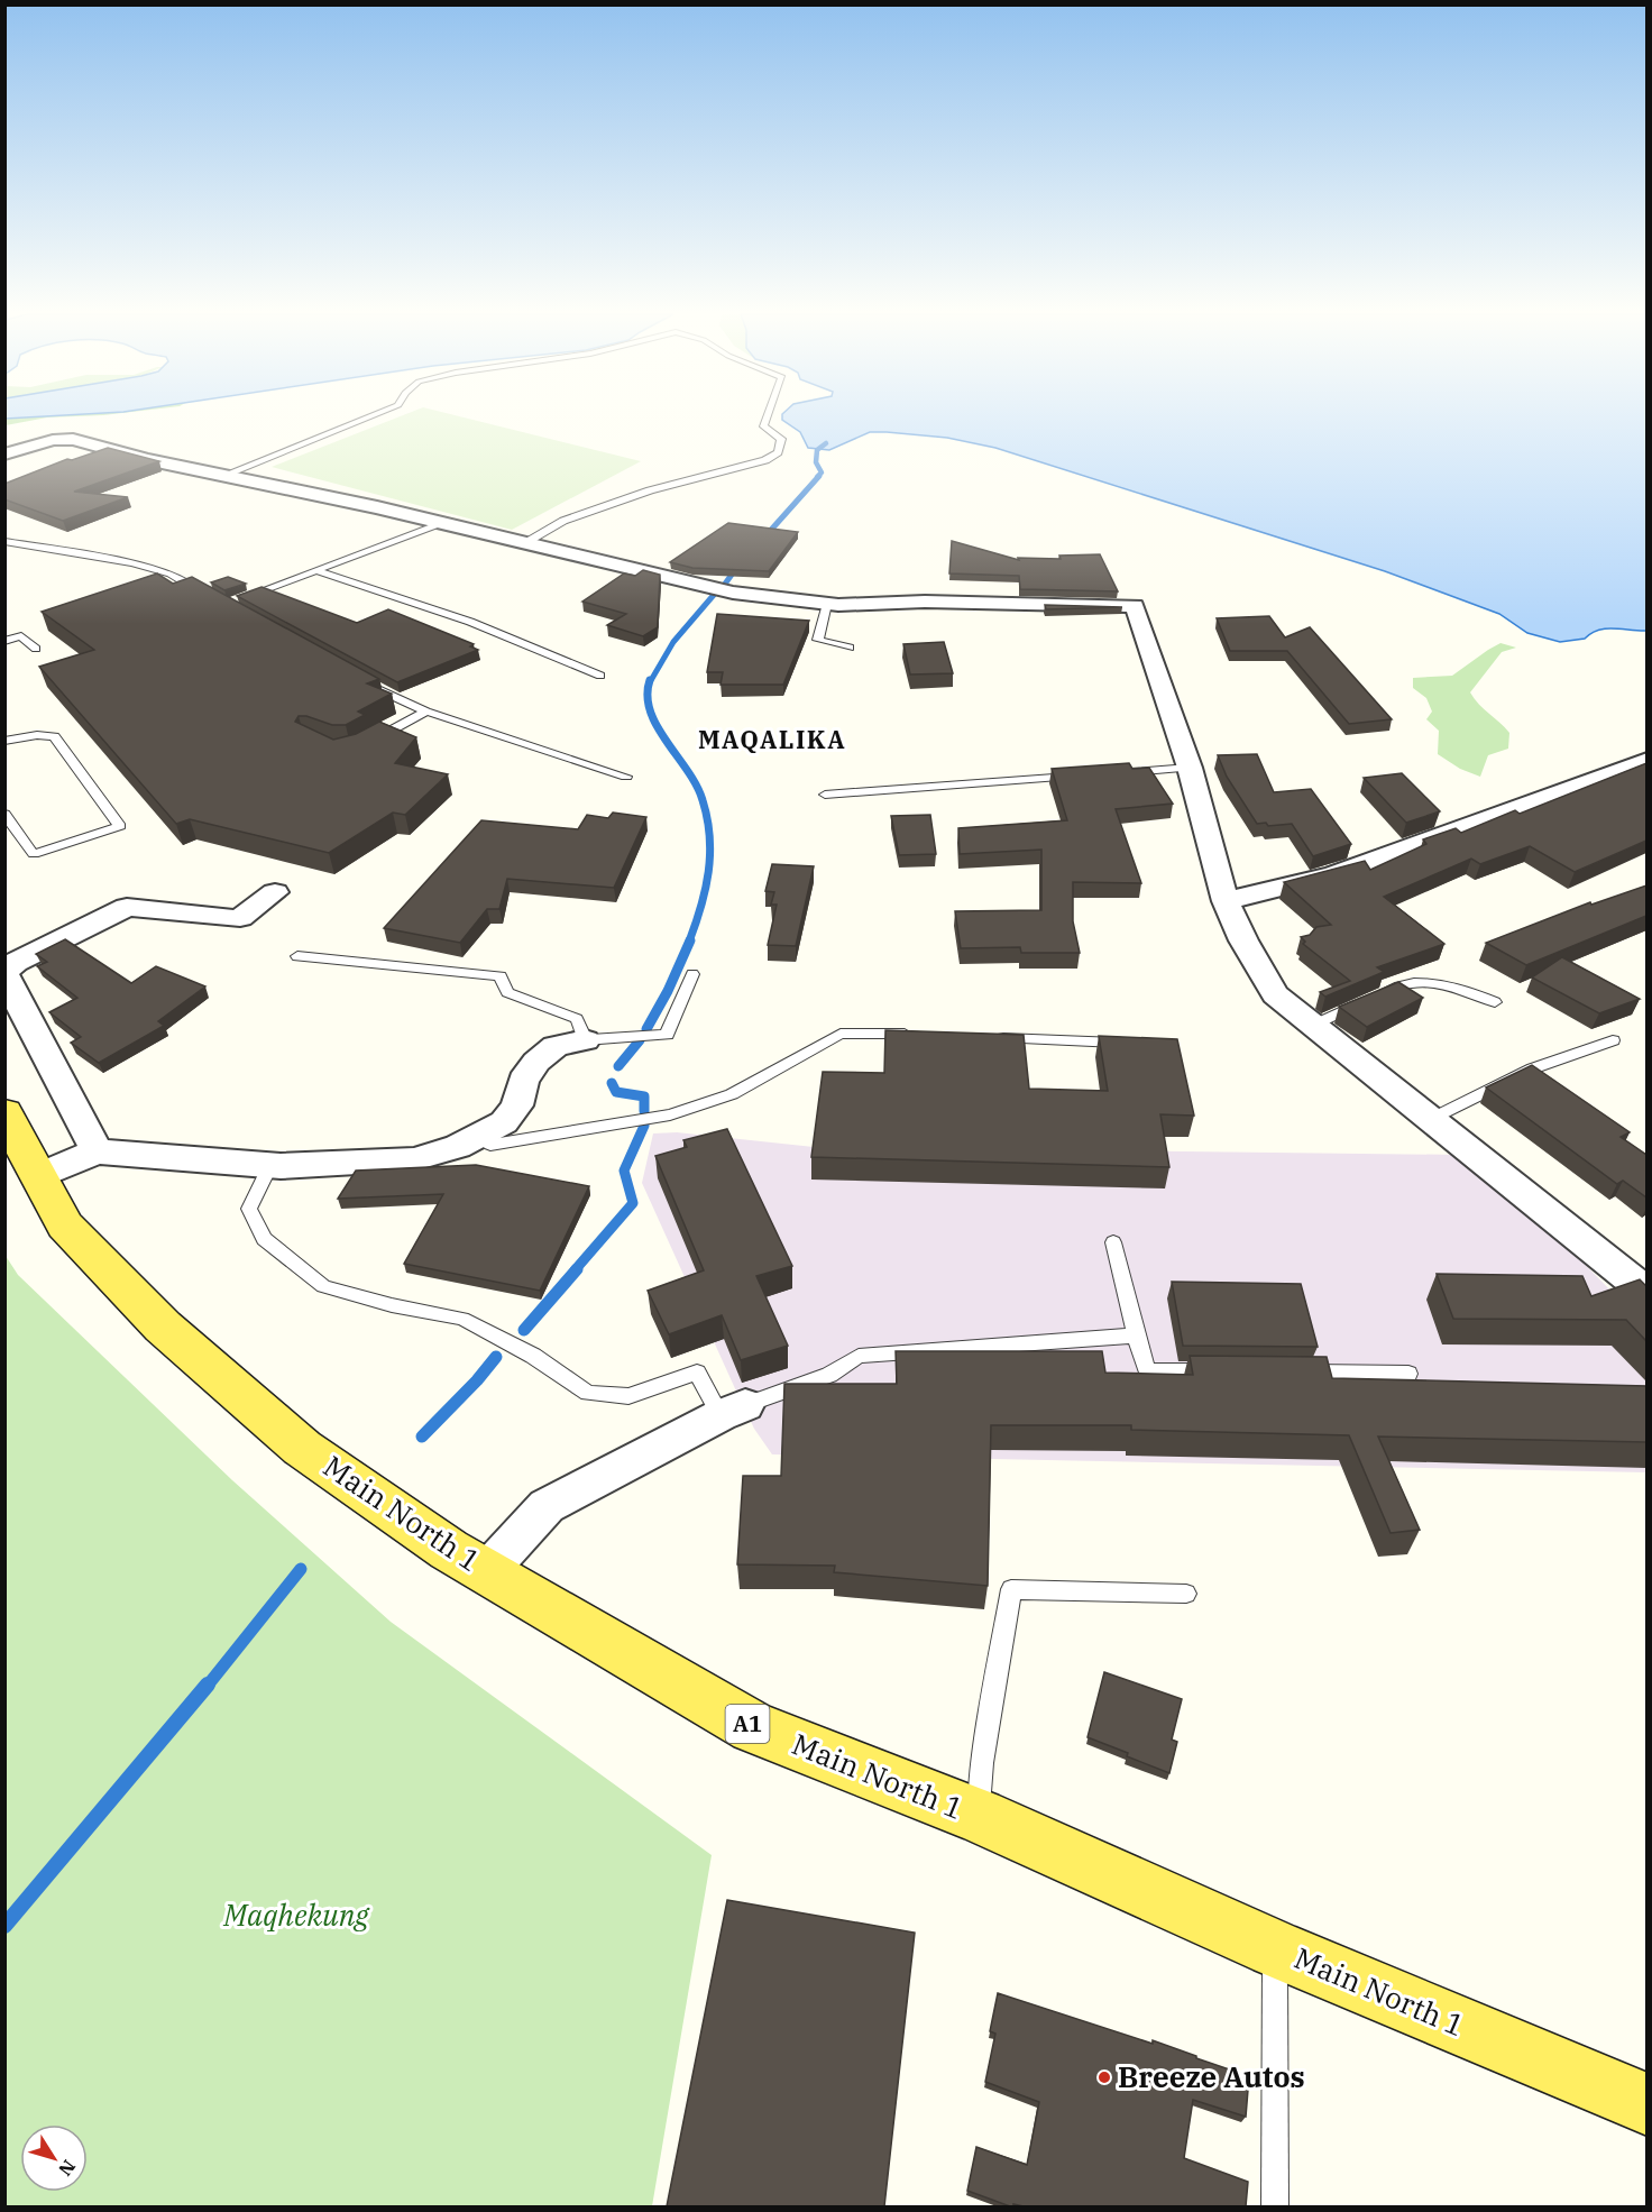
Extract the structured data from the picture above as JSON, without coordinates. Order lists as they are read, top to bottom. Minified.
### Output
{"streets":{"main road":["Main North 1","A1"]},"districts":["MAQALIKA"],"parks":["Maqhekung"],"places":["Breeze Autos"],"north":"bottom right"}
